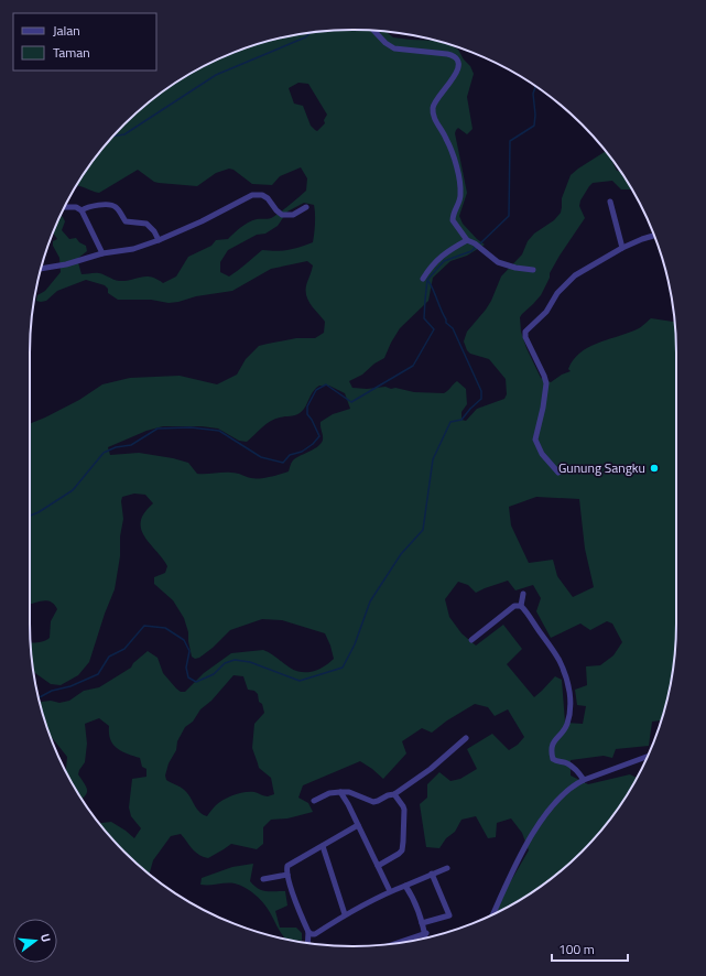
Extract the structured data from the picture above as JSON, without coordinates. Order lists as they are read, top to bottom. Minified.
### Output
{"places":["Gunung Sangku"],"legend":["Jalan","Taman"],"scale_bar":"100 m","north":"right"}
